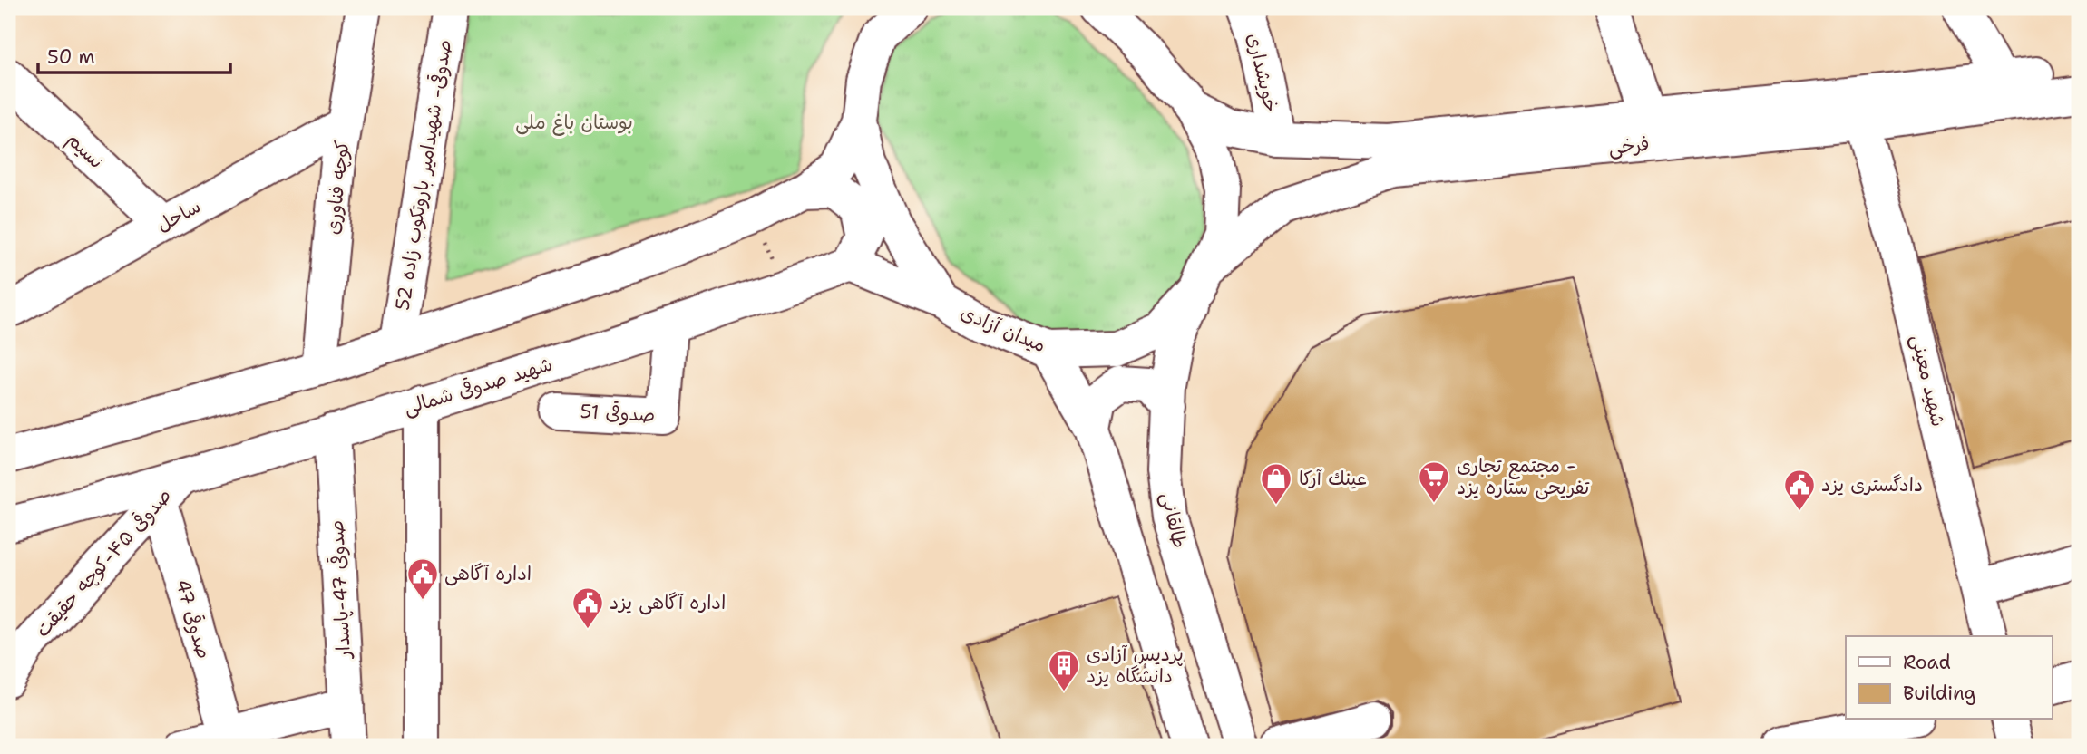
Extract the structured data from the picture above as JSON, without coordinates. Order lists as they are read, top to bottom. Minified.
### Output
{"streets":{"main road":["خویشداری","فرخی","نسیم","52 صدوقی- شهیدامیر باروتکوب زاده","کوچه فناوری","ساحل","میدان آزادی","شهید معینی","شهید صدوقی شمالی","صدوقی 51","طالقانی","صدوقی ۴۵-کوچه حقیقت","صدوقی 47-پاسدار","صدوقی 47"]},"crossings":[["خویشداری","فرخی"],["فرخی","میدان آزادی"],["فرخی","شهید معینی"],["فرخی","طالقانی"],["نسیم","ساحل"],["کوچه فناوری","ساحل"],["میدان آزادی","طالقانی"],["شهید صدوقی شمالی","صدوقی 51"],["شهید صدوقی شمالی","صدوقی ۴۵-کوچه حقیقت"],["شهید صدوقی شمالی","صدوقی 47-پاسدار"],["شهید صدوقی شمالی","صدوقی 47"],["صدوقی ۴۵-کوچه حقیقت","صدوقی 47"]],"parks":["بوستان باغ ملی"],"places":{"supermarket":["مجتمع تجاری - تفریحی ستاره یزد"],"shop":["عينك آركا"],"public building":["دادگستری یزد","اداره آگاهی","اداره آگاهی یزد"],"building":["پردیس آزادی دانشگاه یزد"]},"legend":["Road","Building"],"scale_bar":"50 m"}
